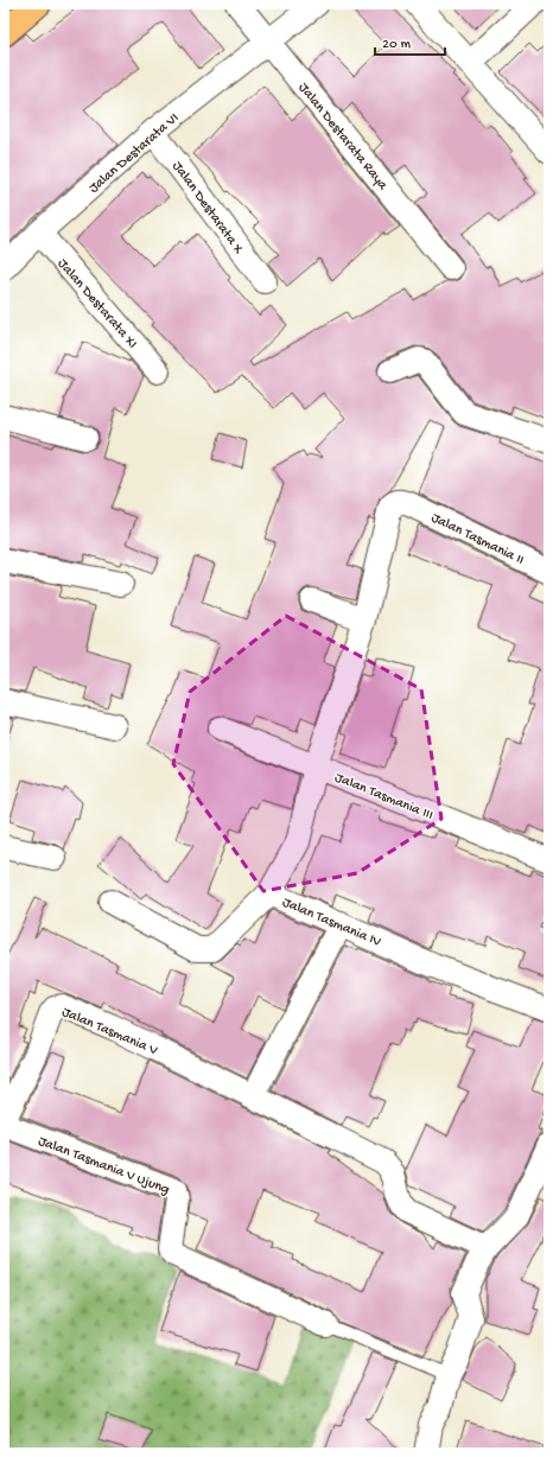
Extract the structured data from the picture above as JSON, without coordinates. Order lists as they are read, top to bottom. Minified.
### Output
{"streets":{"street":["Jalan Destarata Raya","Jalan Destarata VI","Jalan Destarata X","Jalan Destarata XI","Jalan Tasmania II","Jalan Tasmania III","Jalan Tasmania IV","Jalan Tasmania V","Jalan Tasmania V Ujung"]},"crossings":[["Jalan Destarata Raya","Jalan Destarata VI"],["Jalan Destarata VI","Jalan Destarata X"],["Jalan Destarata VI","Jalan Destarata XI"]],"scale_bar":"20 m"}
